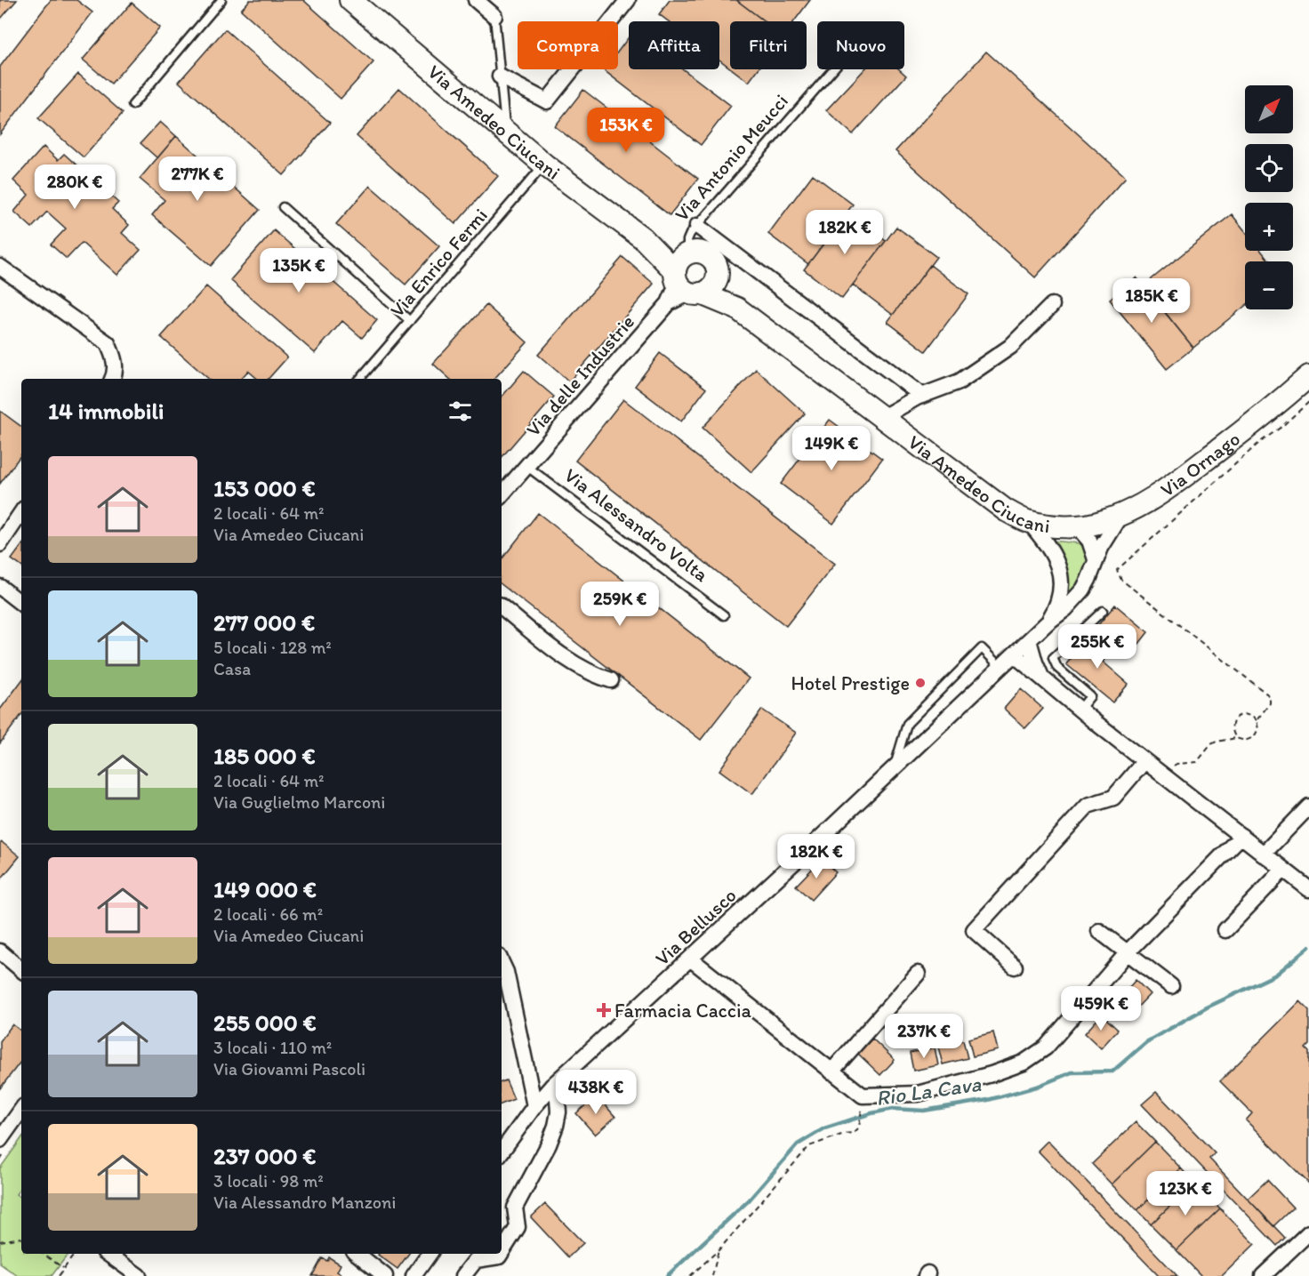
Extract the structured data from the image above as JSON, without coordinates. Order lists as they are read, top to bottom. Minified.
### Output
{"streets":{"main road":["Via Amedeo Ciucani","Via Ornago"],"street":["Via delle Industrie","Via Bellusco"],"lane":["Via Antonio Meucci","Via Enrico Fermi","Via Alessandro Volta"]},"crossings":[["Via Amedeo Ciucani","Via Antonio Meucci"],["Via Amedeo Ciucani","Via Enrico Fermi"],["Via Amedeo Ciucani","Via delle Industrie"],["Via Amedeo Ciucani","Via Ornago"],["Via Amedeo Ciucani","Via Bellusco"],["Via Antonio Meucci","Via delle Industrie"],["Via delle Industrie","Via Alessandro Volta"],["Via Ornago","Via Bellusco"]],"water":["Rio La Cava"],"places":{"other":["Hotel Prestige"],"health":["Farmacia Caccia"]},"north":"top right","page":{"chip":["Compra","Affitta","Filtri","Nuovo"],"map_buttons":["+","−"],"price":["153K €","277K €","280K €","182K €","135K €","185K €","149K €","259K €","255K €","182K €","459K €","237K €","438K €","123K €"],"heading":"14 immobili","list":[{"name":"153 000 €","note":"2 locali · 64 m² · Via Amedeo Ciucani"},{"name":"277 000 €","note":"5 locali · 128 m² · Casa"},{"name":"185 000 €","note":"2 locali · 64 m² · Via Guglielmo Marconi"},{"name":"149 000 €","note":"2 locali · 66 m² · Via Amedeo Ciucani"},{"name":"255 000 €","note":"3 locali · 110 m² · Via Giovanni Pascoli"},{"name":"237 000 €","note":"3 locali · 98 m² · Via Alessandro Manzoni"}]}}
